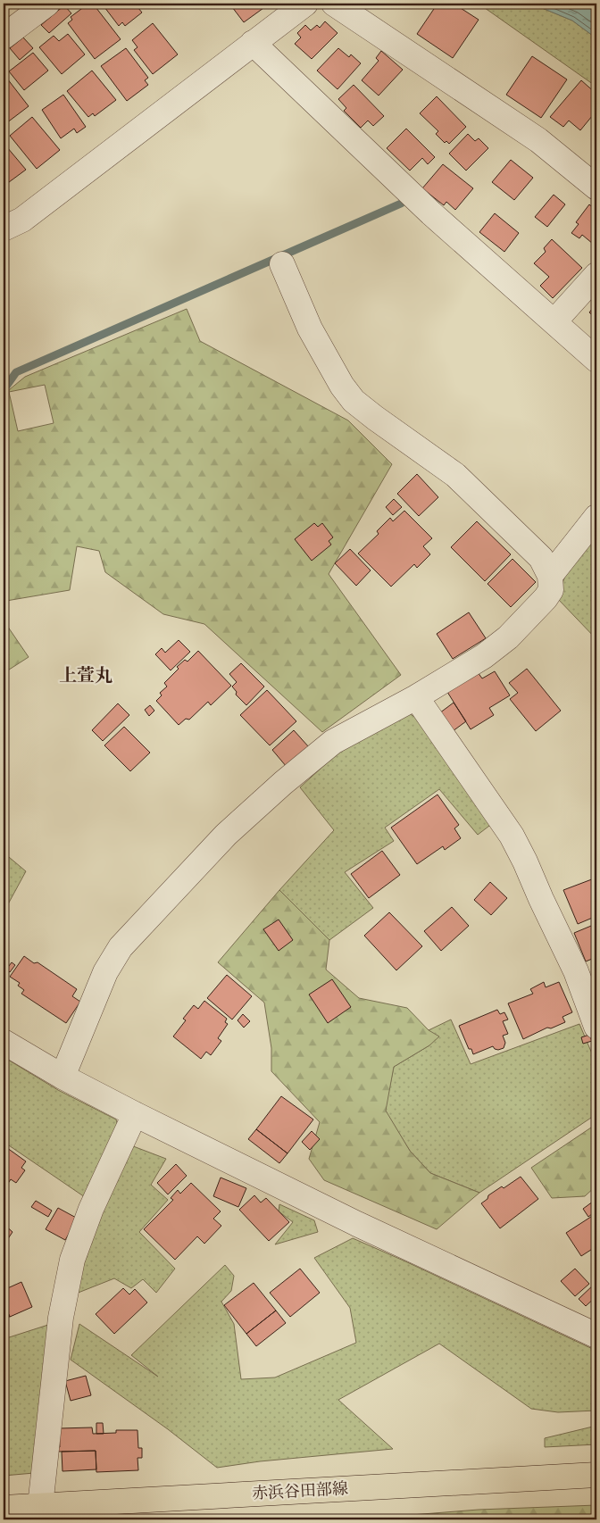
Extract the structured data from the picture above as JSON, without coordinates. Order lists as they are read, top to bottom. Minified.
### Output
{"streets":{"main road":["赤浜谷田部線"]},"districts":["上萱丸"]}
